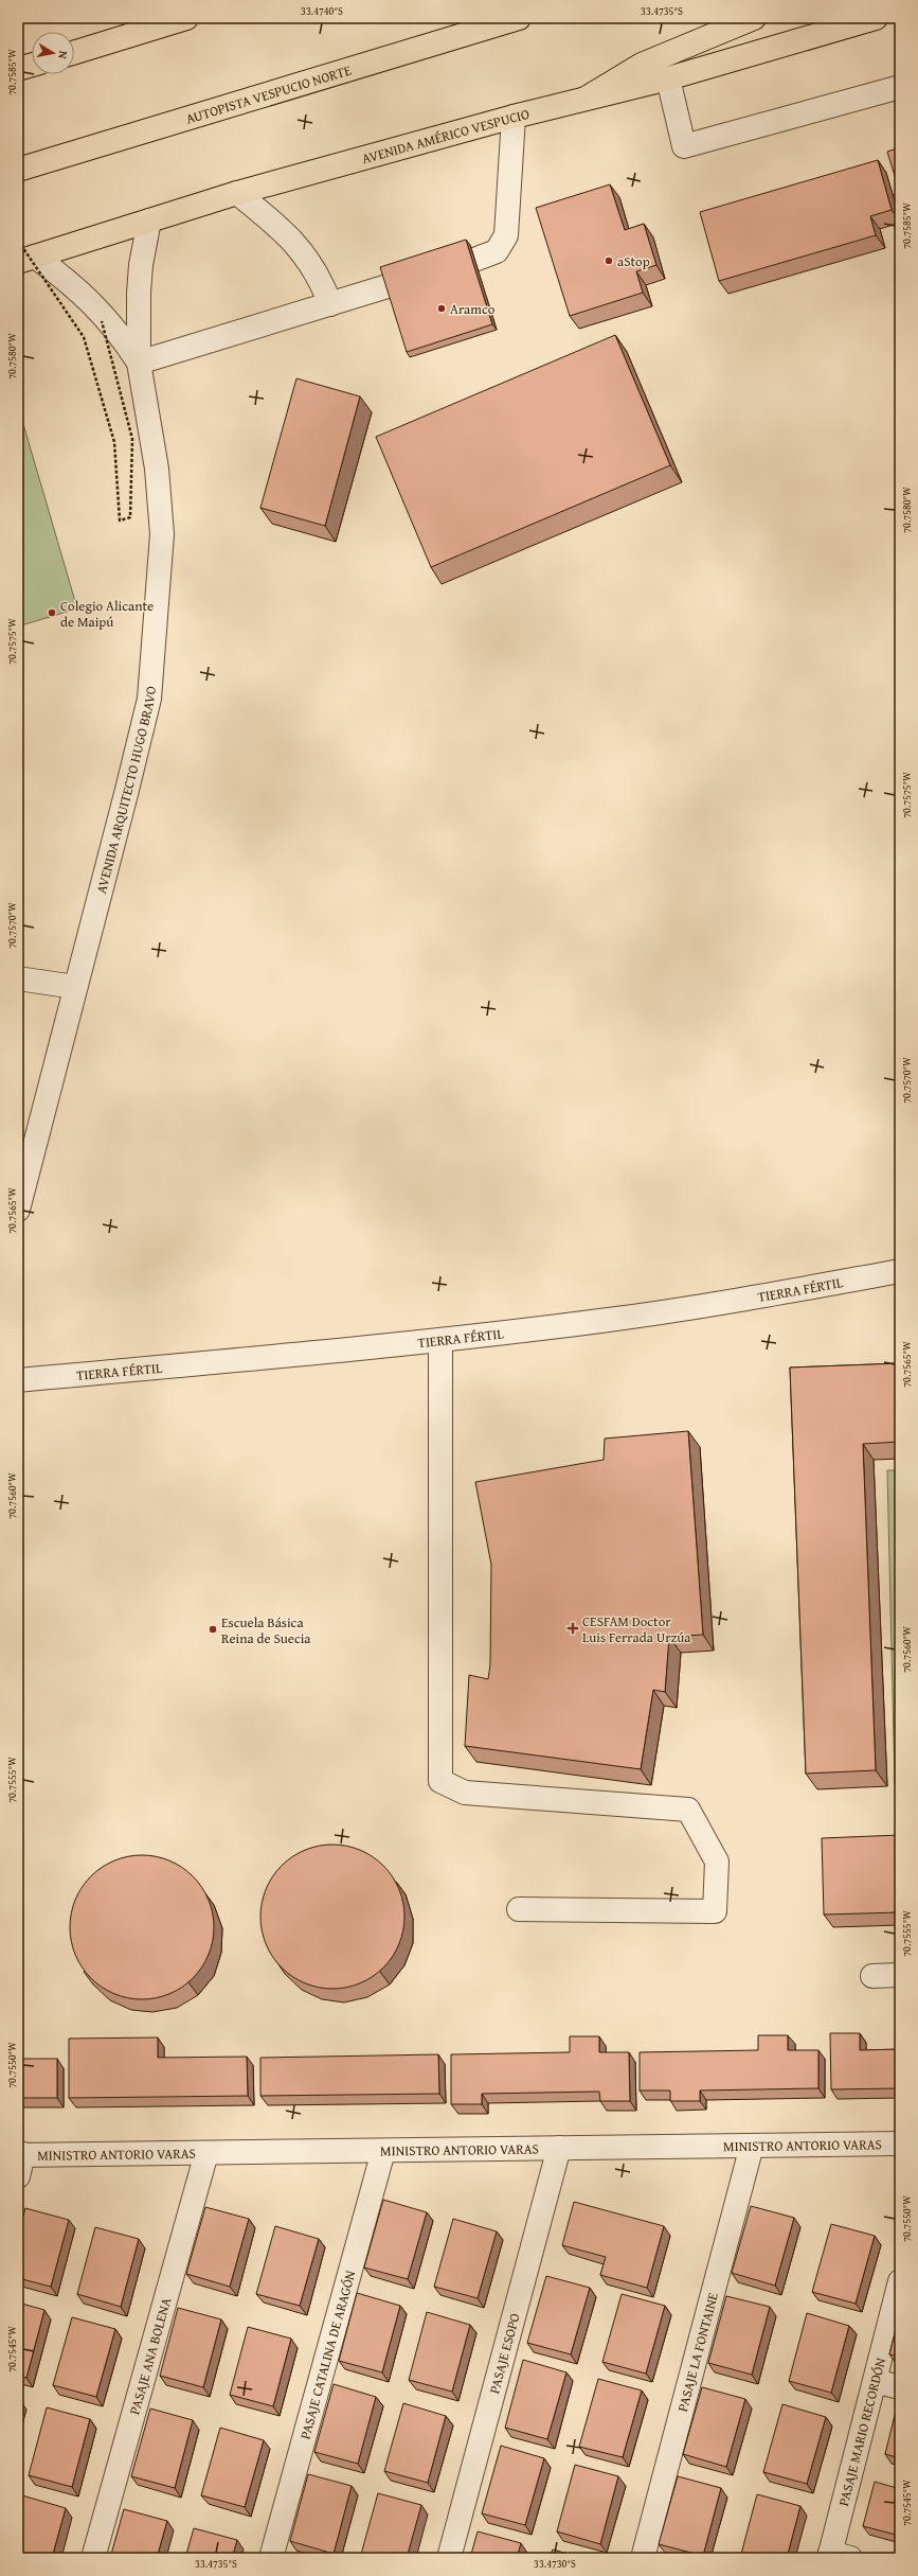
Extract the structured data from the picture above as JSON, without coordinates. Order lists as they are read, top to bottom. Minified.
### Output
{"streets":{"main road":["AUTOPISTA VESPUCIO NORTE","AVENIDA AMÉRICO VESPUCIO"],"street":["AVENIDA ARQUITECTO HUGO BRAVO","TIERRA FÉRTIL","MINISTRO ANTORIO VARAS","PASAJE LA FONTAINE","PASAJE ESOPO","PASAJE CATALINA DE ARAGÓN","PASAJE ANA BOLENA","PASAJE MARIO RECORDÓN"]},"crossings":[["AVENIDA AMÉRICO VESPUCIO","AVENIDA ARQUITECTO HUGO BRAVO"],["MINISTRO ANTORIO VARAS","PASAJE LA FONTAINE"],["MINISTRO ANTORIO VARAS","PASAJE ESOPO"],["MINISTRO ANTORIO VARAS","PASAJE CATALINA DE ARAGÓN"],["MINISTRO ANTORIO VARAS","PASAJE ANA BOLENA"]],"places":{"other":["aStop","Aramco","Colegio Alicante de Maipú","Escuela Básica Reina de Suecia"],"health":["CESFAM Doctor Luis Ferrada Urzúa"]},"north":"right","coordinates":["33.4740°S","33.4735°S","70.7585°W","70.7580°W","70.7575°W","70.7570°W","70.7565°W","70.7560°W","70.7555°W","70.7550°W","70.7545°W","33.4730°S"]}
